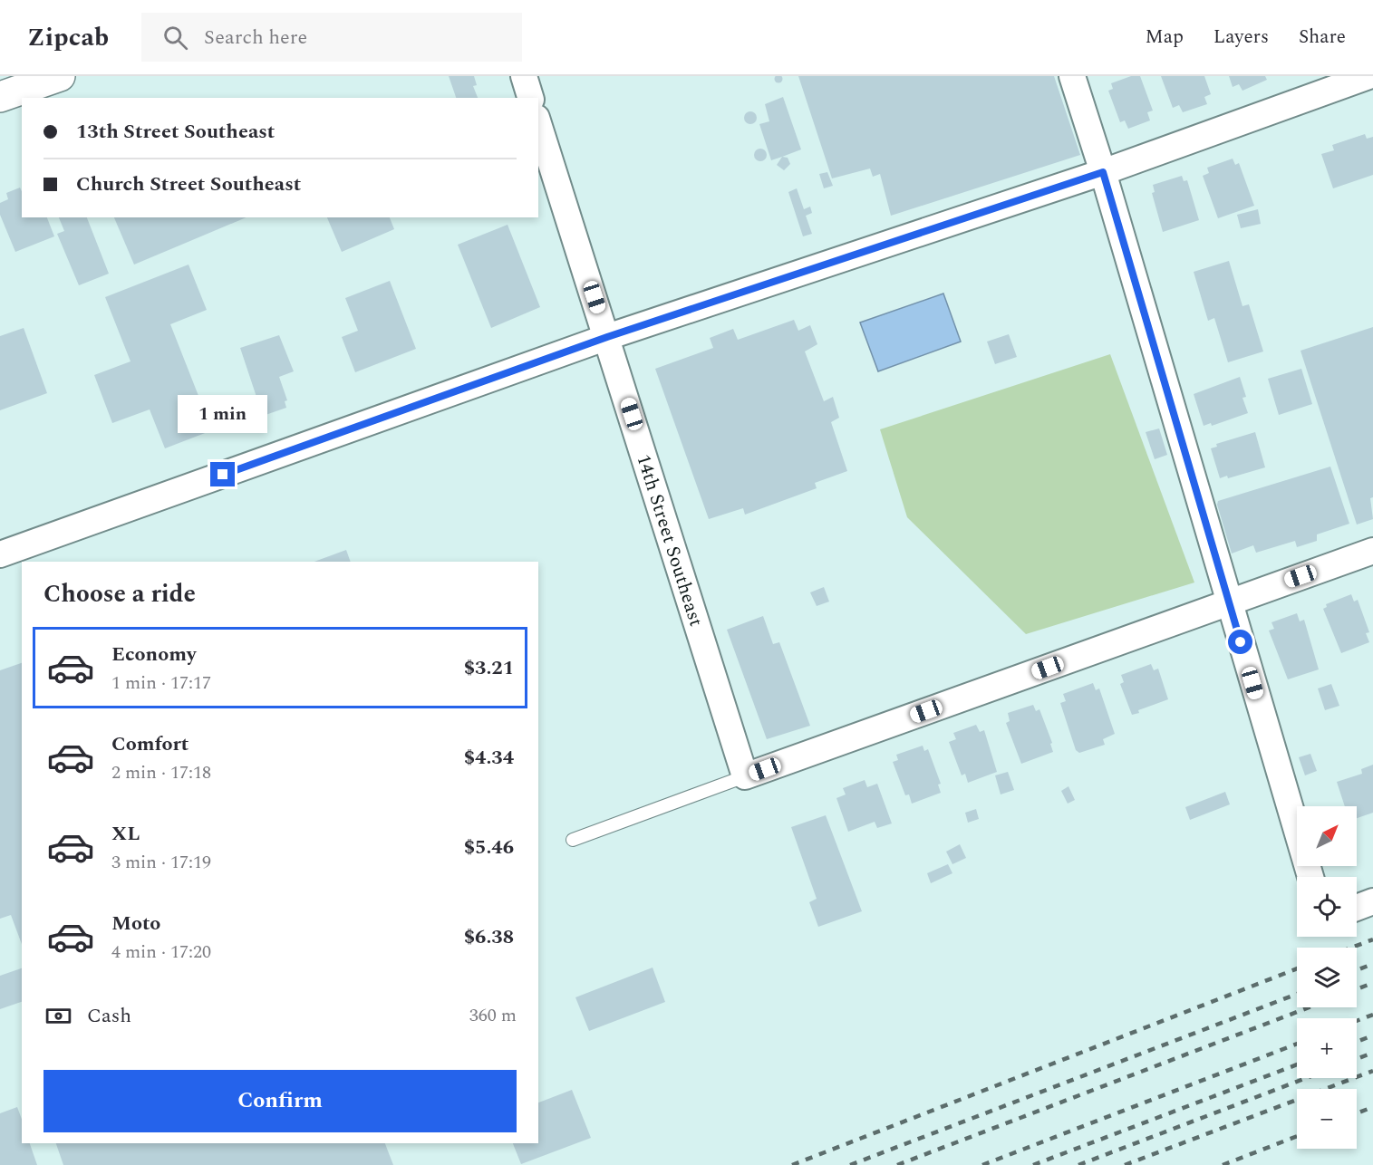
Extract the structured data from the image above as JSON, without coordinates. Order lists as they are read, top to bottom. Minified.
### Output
{"streets":{"street":["14th Street Southeast"]},"north":"top right","page":{"header":"Zipcab","search":"Search here","nav":["Map","Layers","Share"],"banner":["13th Street Southeast","Church Street Southeast"],"bubble":"1 min","heading":"Choose a ride","list":[{"name":"Economy","note":"1 min · 17:17","value":"$3.21"},{"name":"Comfort","note":"2 min · 17:18","value":"$4.34"},{"name":"XL","note":"3 min · 17:19","value":"$5.46"},{"name":"Moto","note":"4 min · 17:20","value":"$6.38"}],"map_buttons":["+","−"],"pay":["Cash","360 m"],"buttons":"Confirm"}}
